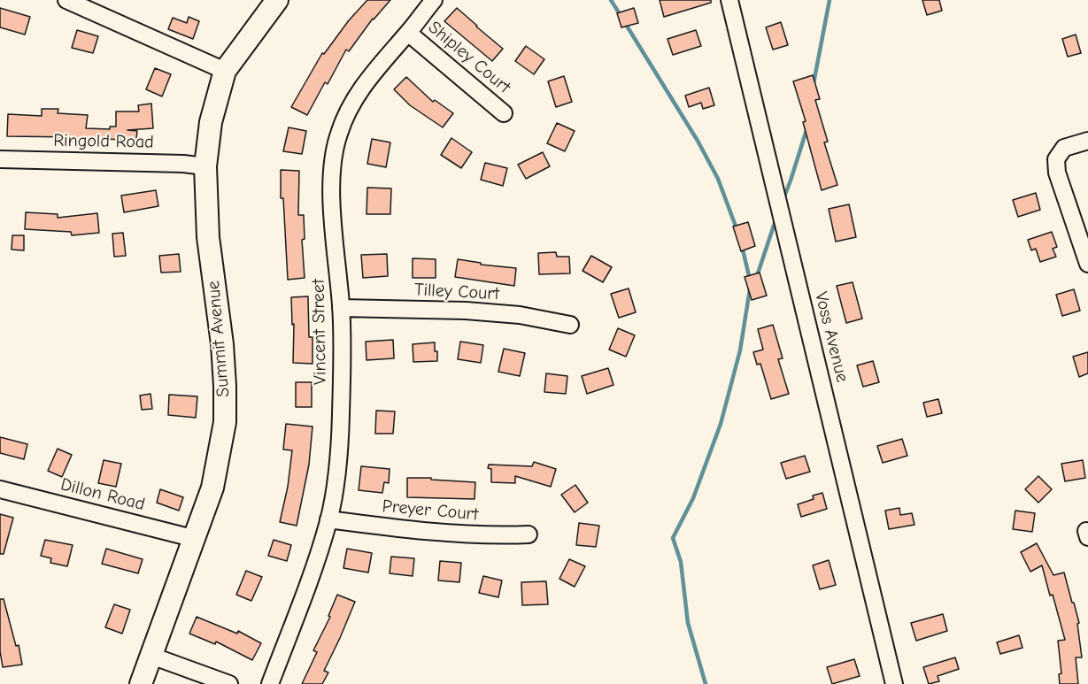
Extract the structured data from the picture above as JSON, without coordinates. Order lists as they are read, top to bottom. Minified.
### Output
{"streets":{"main road":["Summit Avenue"],"street":["Shipley Court","Ringold Road","Tilley Court","Vincent Street","Voss Avenue","Dillon Road","Preyer Court"]},"crossings":[["Shipley Court","Vincent Street"],["Ringold Road","Summit Avenue"],["Tilley Court","Vincent Street"],["Vincent Street","Preyer Court"],["Summit Avenue","Dillon Road"]]}
